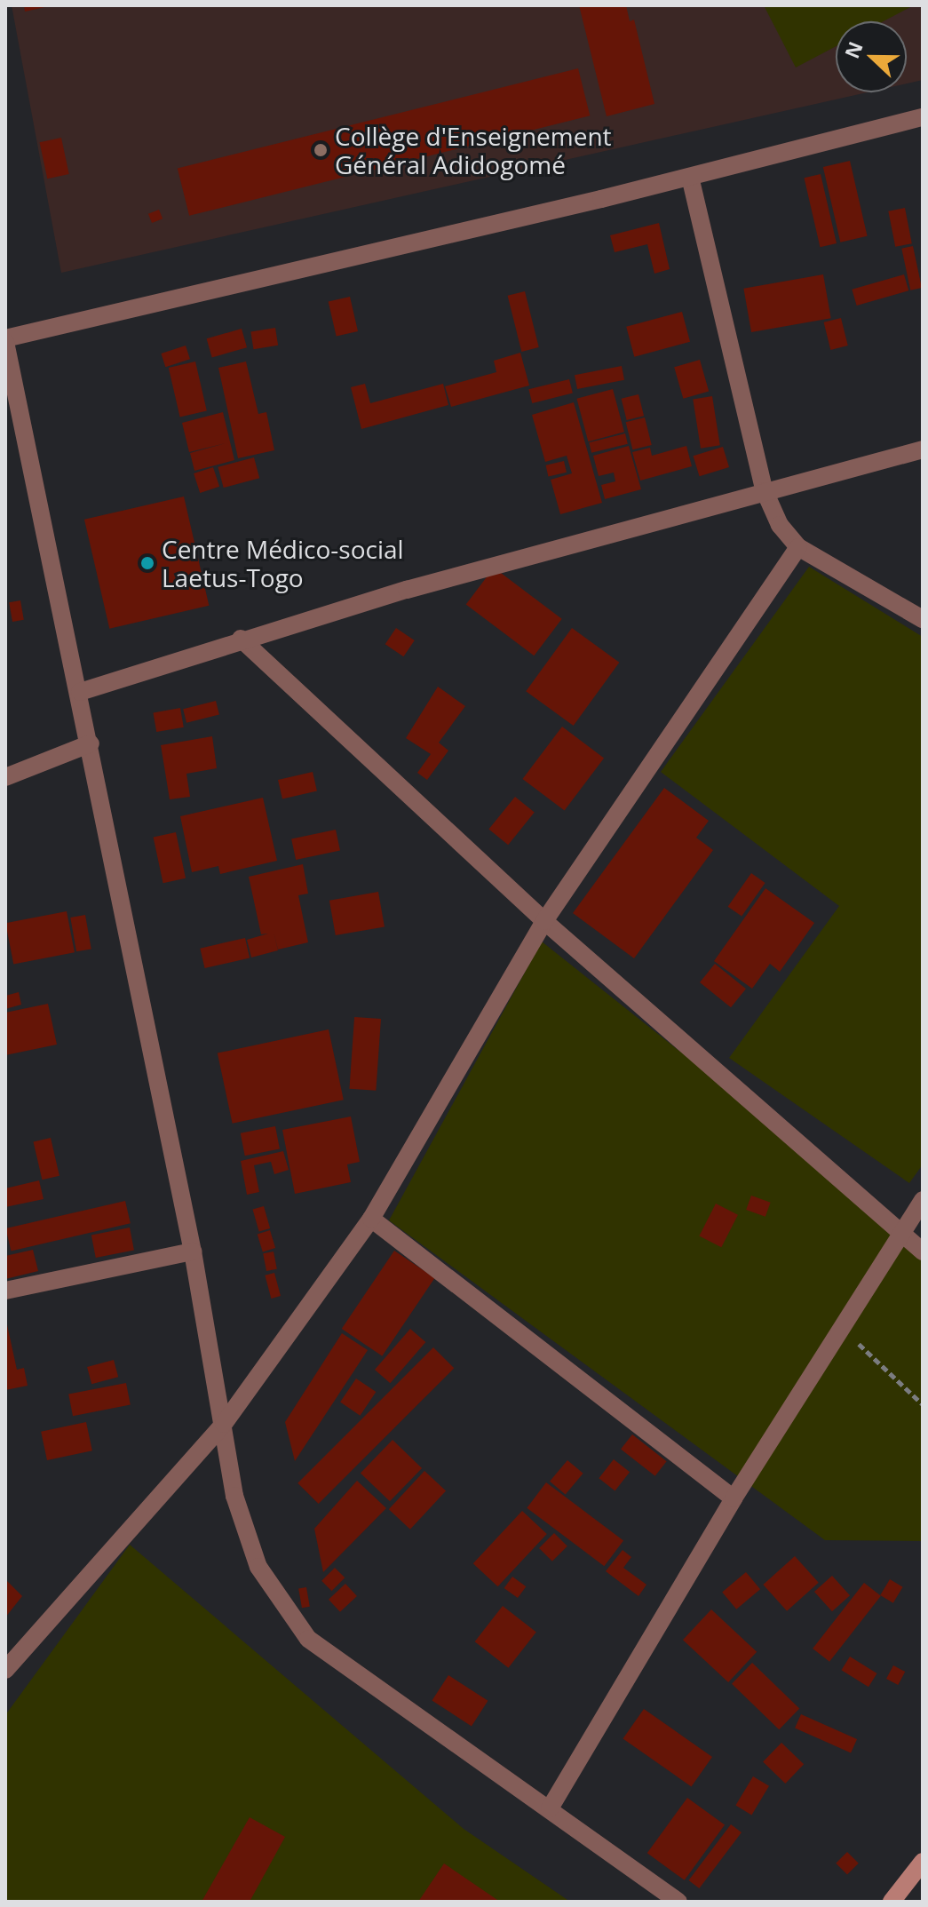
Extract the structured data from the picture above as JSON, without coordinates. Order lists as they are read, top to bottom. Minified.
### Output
{"places":["Collège d'Enseignement Général Adidogomé","Centre Médico-social Laetus-Togo"],"north":"left"}
